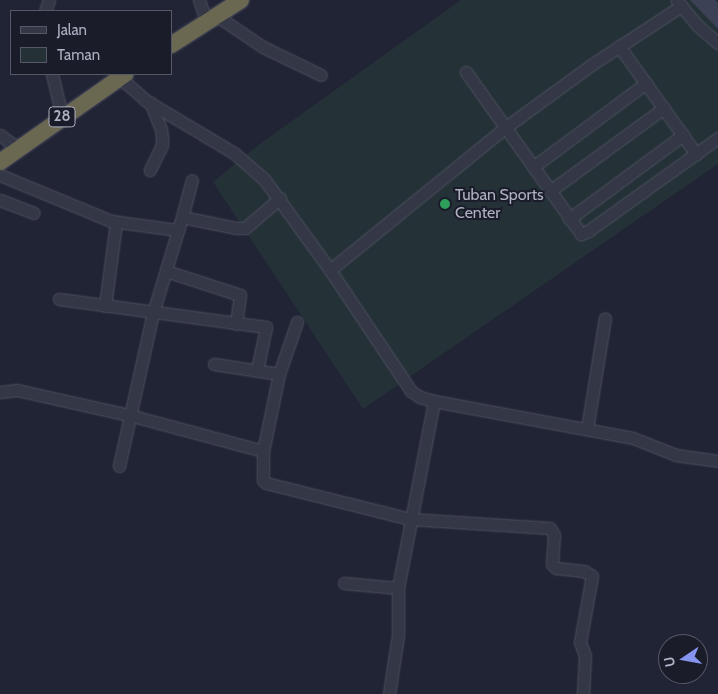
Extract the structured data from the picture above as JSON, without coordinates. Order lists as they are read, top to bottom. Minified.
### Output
{"streets":{"highway":["28"]},"places":["Tuban Sports Center"],"legend":["Jalan","Taman"],"north":"left"}
